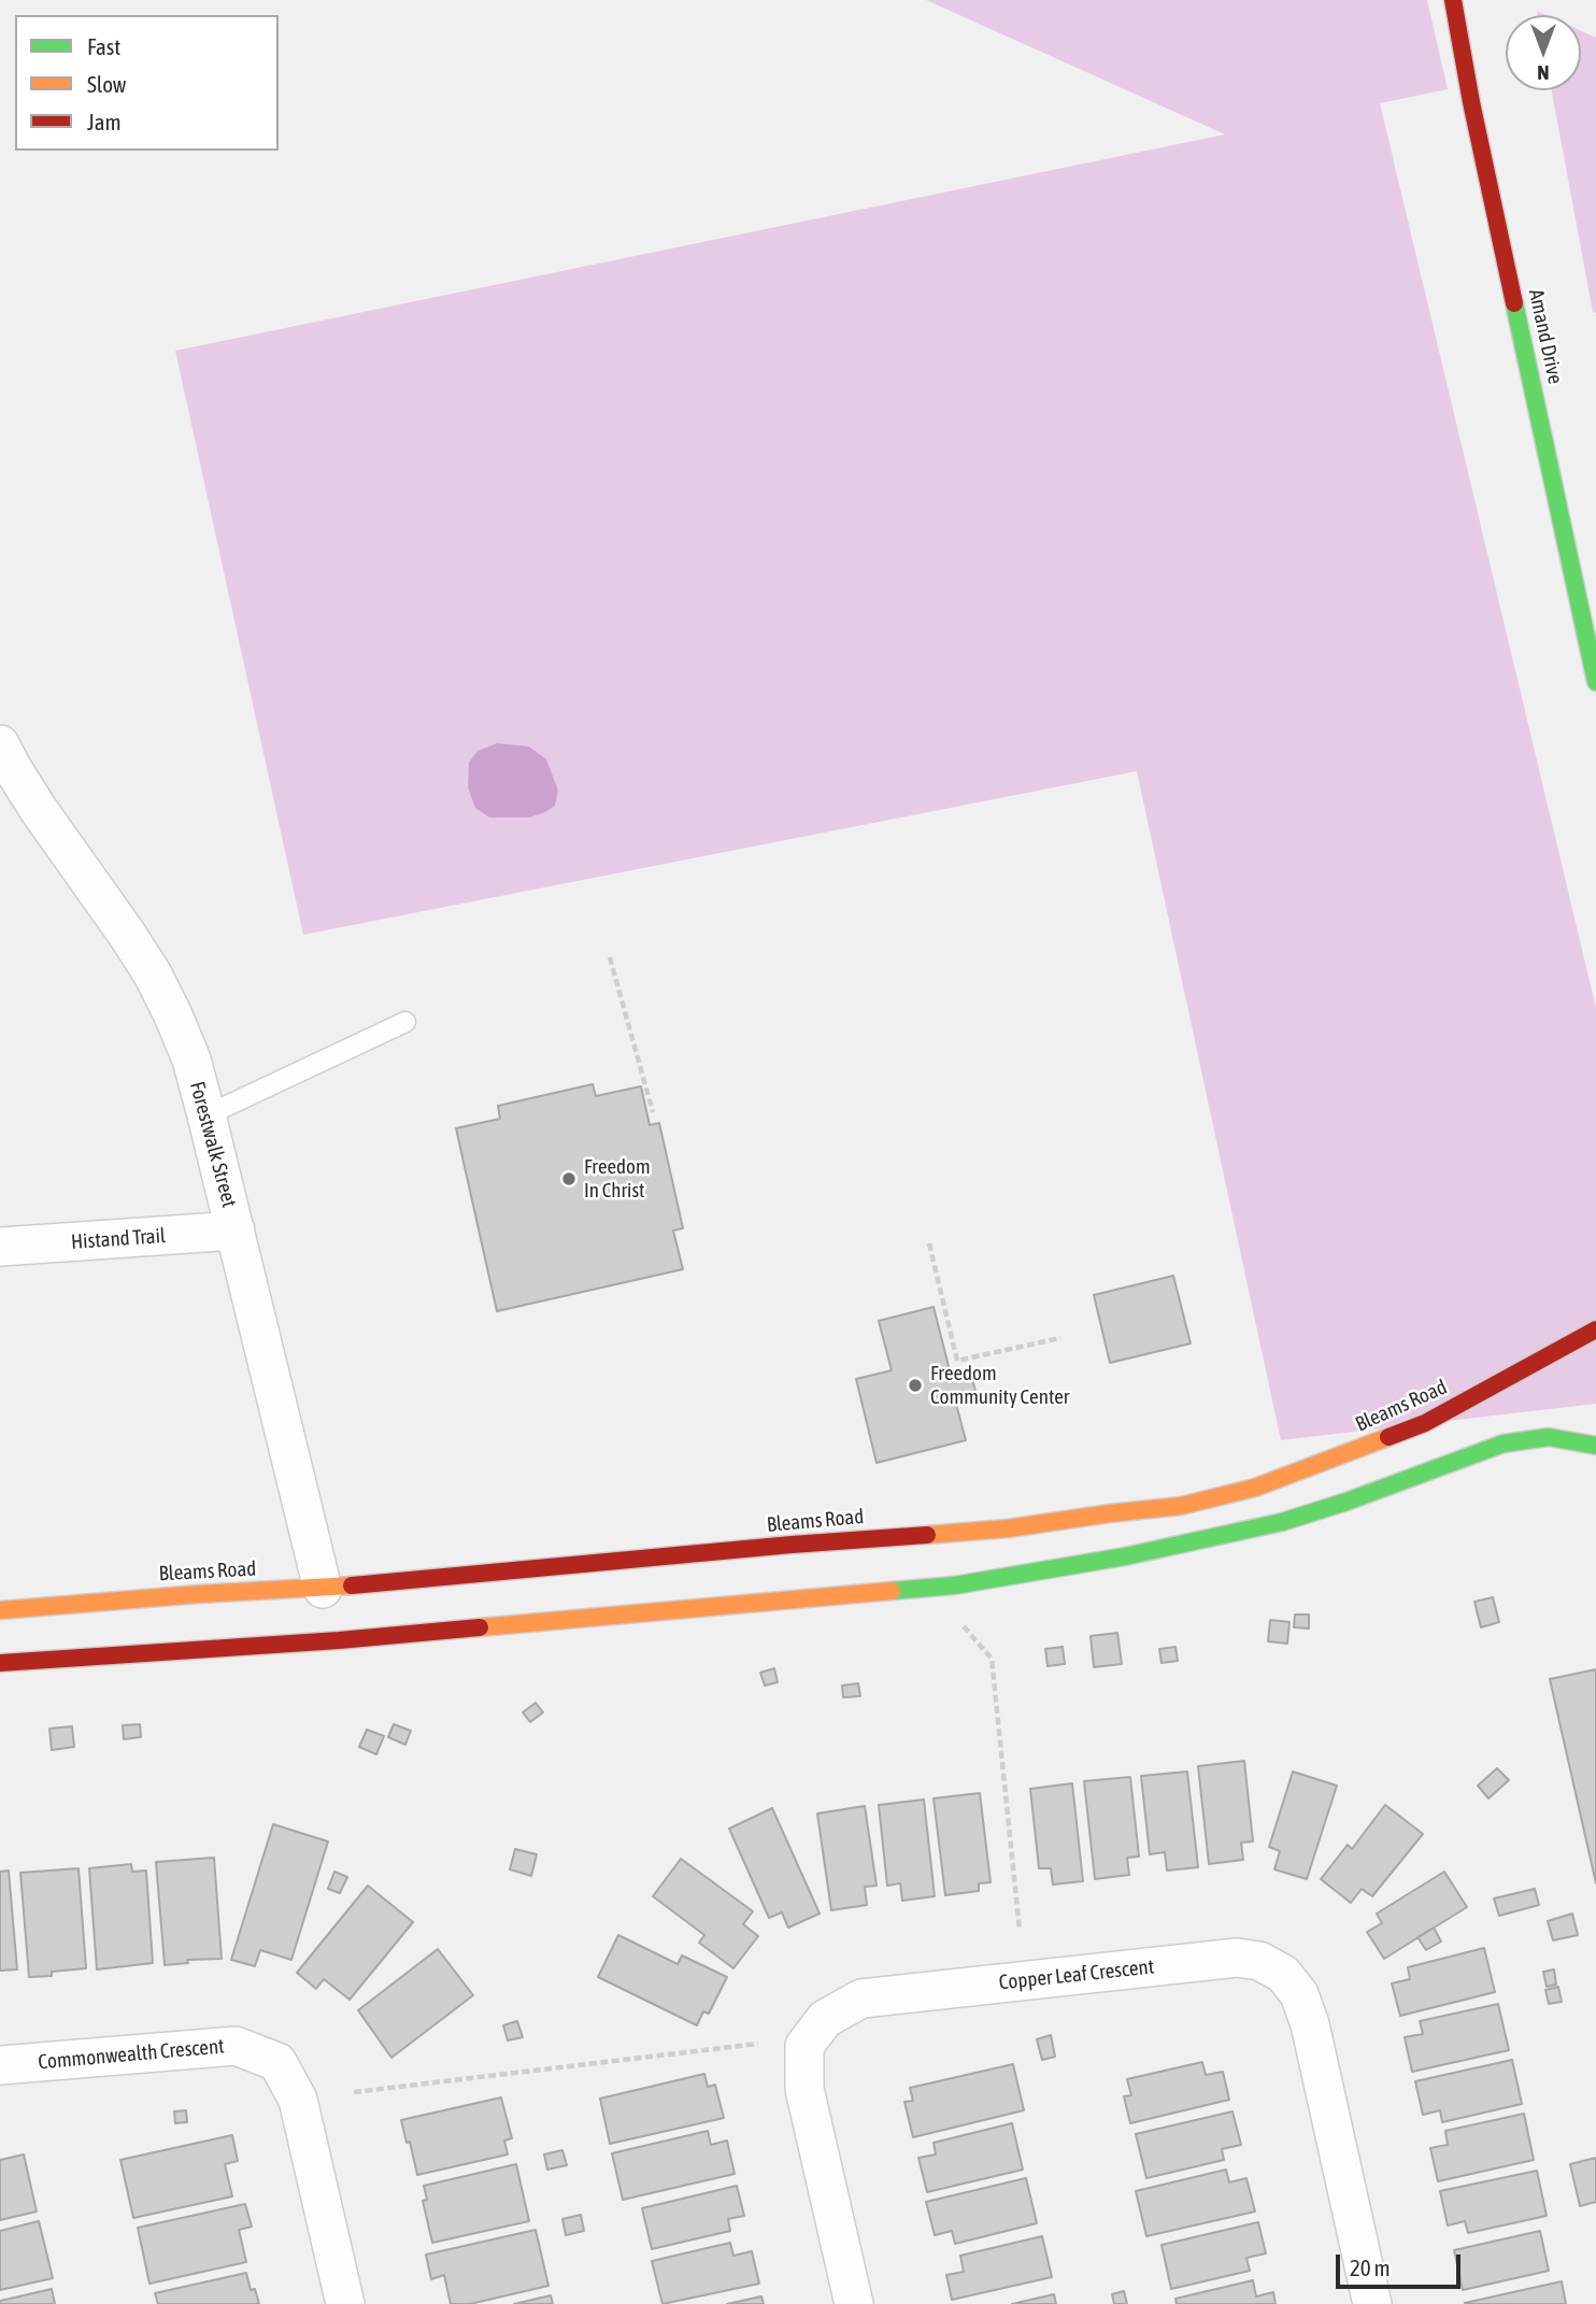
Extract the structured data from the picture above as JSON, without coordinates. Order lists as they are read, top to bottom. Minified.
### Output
{"streets":{"main road":["Amand Drive","Bleams Road"],"street":["Forestwalk Street","Histand Trail","Copper Leaf Crescent","Commonwealth Crescent"]},"crossings":[["Forestwalk Street","Histand Trail"],["Forestwalk Street","Bleams Road"]],"places":["Freedom In Christ","Freedom Community Center"],"legend":["Fast","Slow","Jam"],"scale_bar":"20 m","north":"bottom"}
